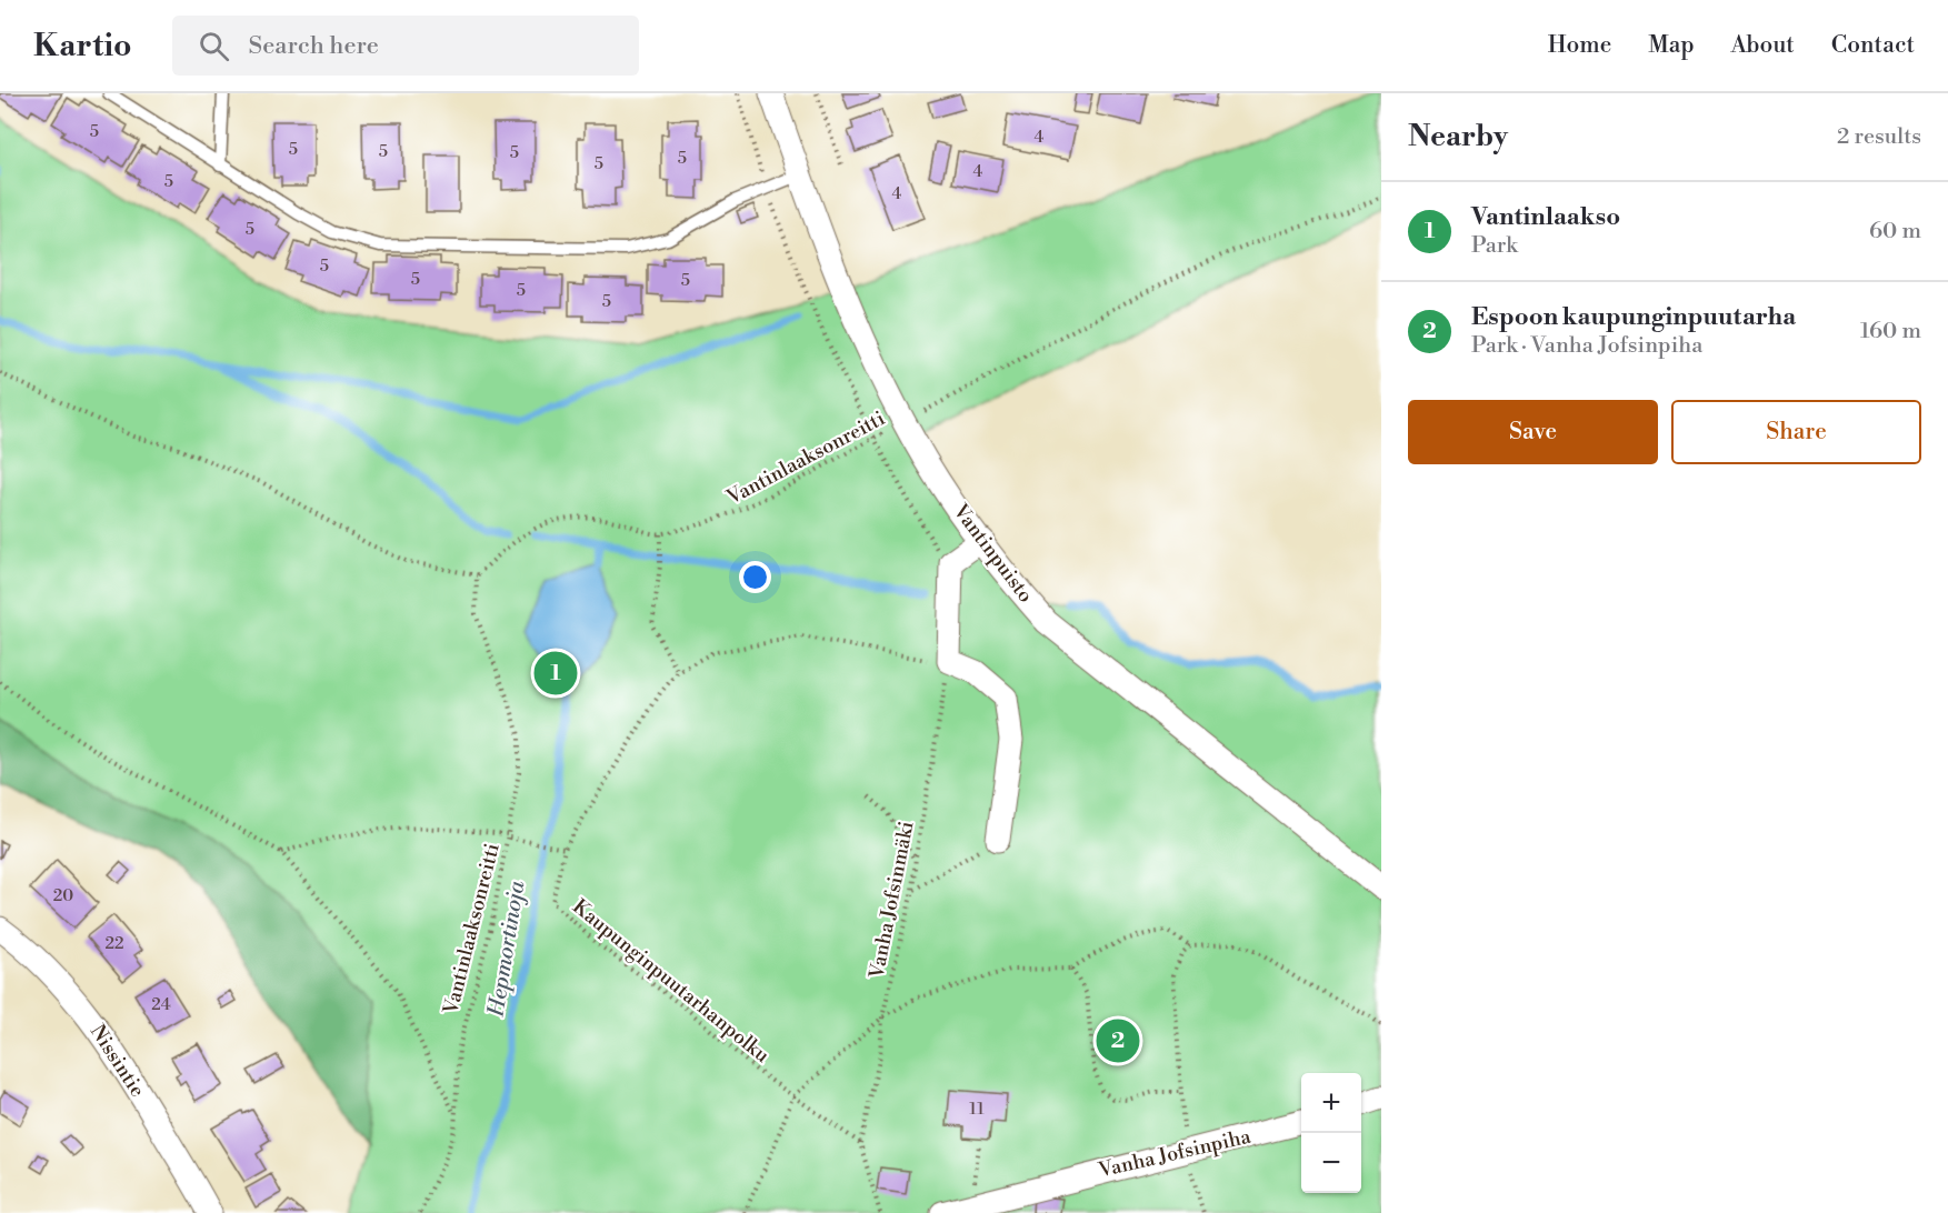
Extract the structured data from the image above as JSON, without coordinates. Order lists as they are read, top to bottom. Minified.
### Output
{"streets":{"street":["Vantinpuisto","Nissintie","Vanha Jofsinpiha"],"path":["Vantinlaaksonreitti","Vanha Jofsinmäki","Kaupunginpuutarhanpolku"]},"crossings":[["Vantinlaaksonreitti","Vantinpuisto"],["Vanha Jofsinmäki","Kaupunginpuutarhanpolku"]],"water":["Hepmortinoja"],"house_numbers":["5","4","5","5","5","5","5","4","5","4","5","5","5","5","5","5","20","22","24","11"],"page":{"header":"Kartio","search":"Search here","nav":["Home","Map","About","Contact"],"heading":["Nearby","2 results"],"list":[{"mark":"1","name":"Vantinlaakso","note":"Park","value":"60 m"},{"mark":"2","name":"Espoon kaupunginpuutarha","note":"Park · Vanha Jofsinpiha","value":"160 m"}],"buttons":["Save","Share"],"pins":["1","2"],"map_buttons":["+","−"]}}
